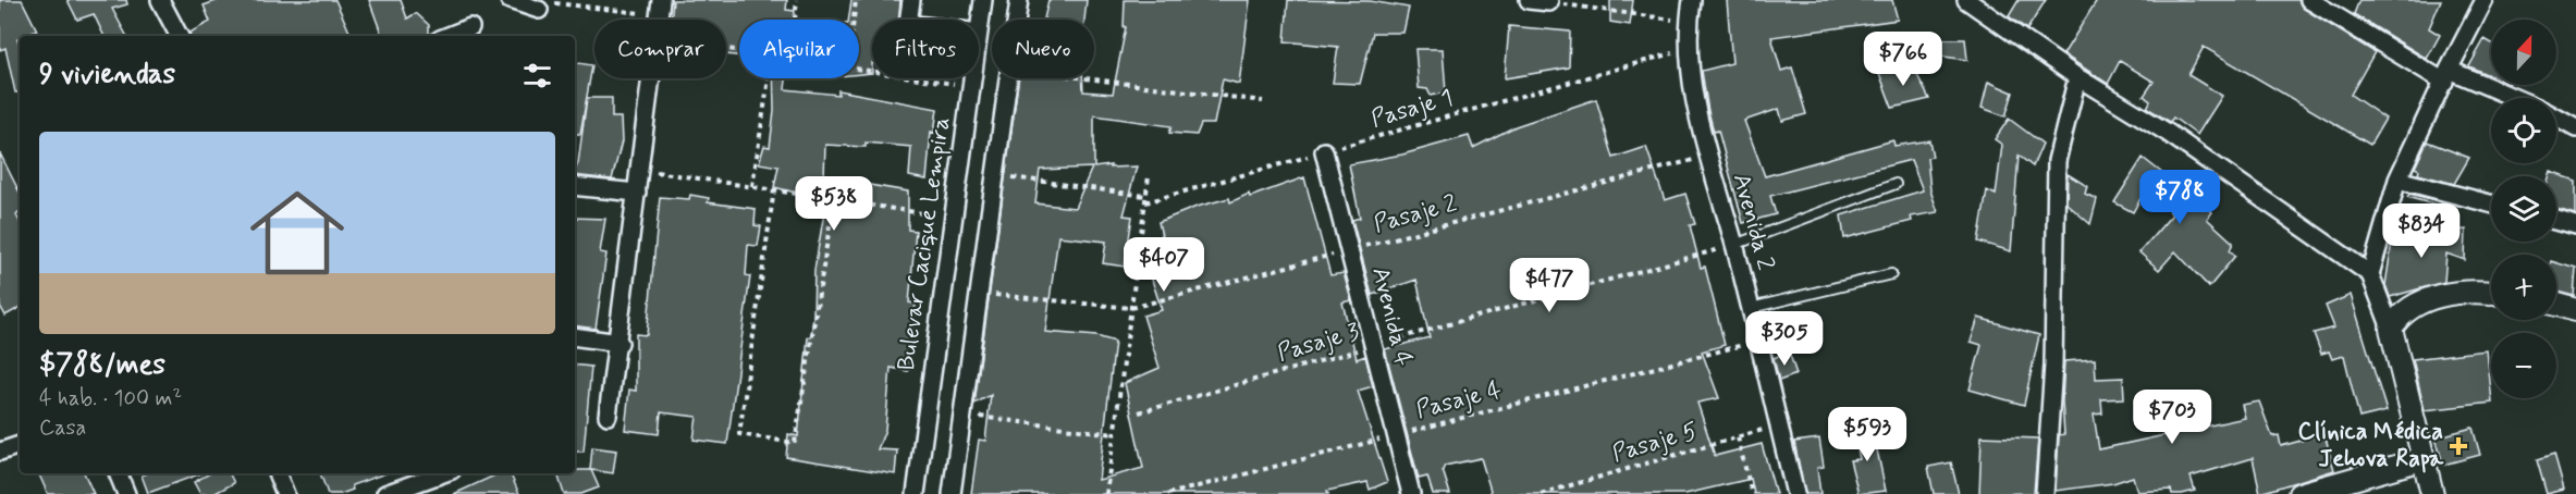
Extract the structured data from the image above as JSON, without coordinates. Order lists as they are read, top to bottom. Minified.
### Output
{"streets":{"street":["Avenida 2","Bulevar Cacique Lempira","Avenida 4"],"path":["Pasaje 1","Pasaje 2","Pasaje 3","Pasaje 4","Pasaje 5"]},"crossings":[["Pasaje 1","Avenida 2"],["Pasaje 1","Avenida 4"],["Pasaje 2","Avenida 2"],["Pasaje 2","Avenida 4"],["Avenida 2","Pasaje 3"],["Avenida 2","Pasaje 4"],["Avenida 2","Pasaje 5"],["Avenida 4","Pasaje 3"],["Avenida 4","Pasaje 4"]],"places":{"health":["Clínica Médica Jehova Rapa"]},"north":"top","page":{"map_buttons":["+","−"],"chip":["Comprar","Alquilar","Filtros","Nuevo"],"price":["$766","$788","$538","$834","$407","$477","$305","$703","$593"],"heading":"9 viviendas","list":[{"name":"$788/mes","note":"4 hab. · 100 m² · Casa"}]}}
